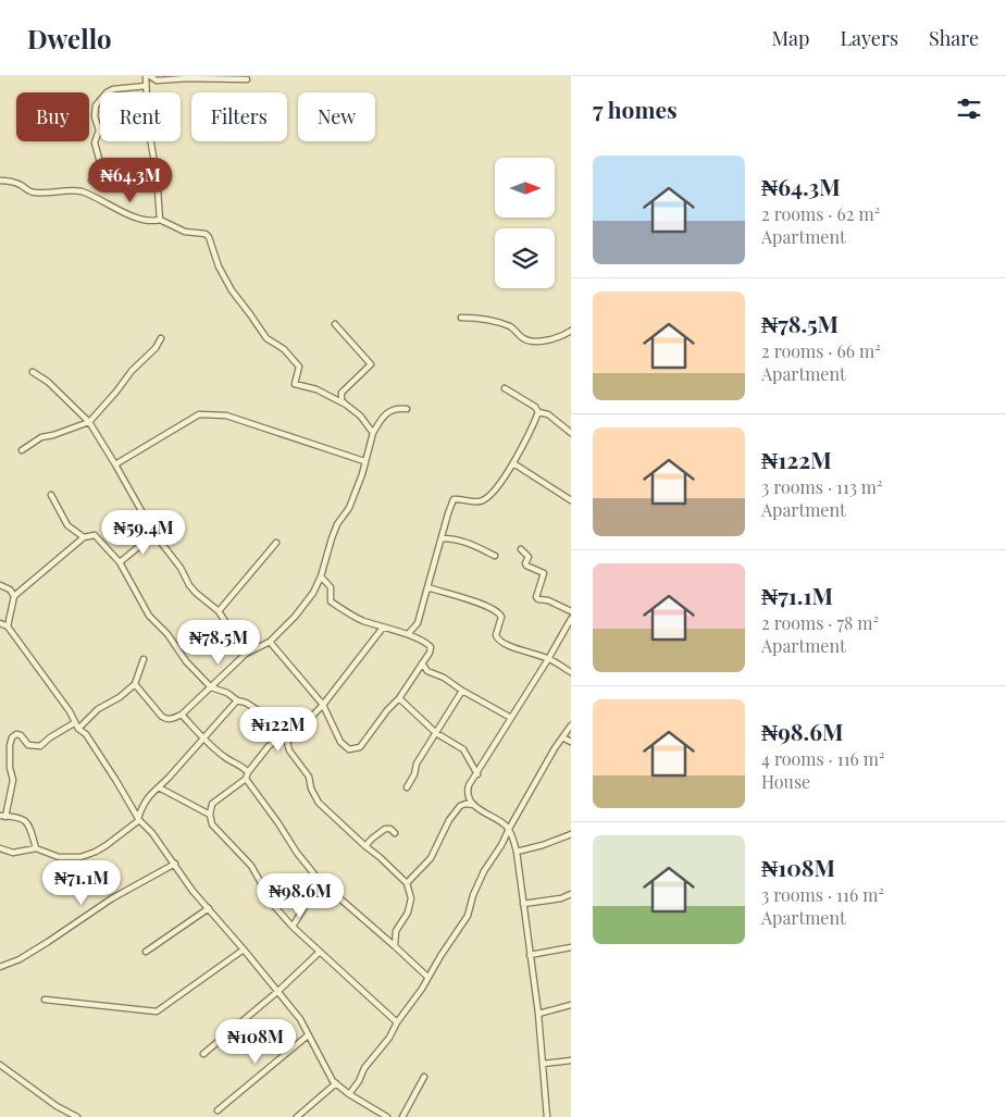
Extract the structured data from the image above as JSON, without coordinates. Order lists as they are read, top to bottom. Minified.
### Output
{"north":"right","page":{"header":"Dwello","nav":["Map","Layers","Share"],"heading":"7 homes","chip":["Buy","Rent","Filters","New"],"list":[{"name":"₦64.3M","note":"2 rooms · 62 m² · Apartment"},{"name":"₦78.5M","note":"2 rooms · 66 m² · Apartment"},{"name":"₦122M","note":"3 rooms · 113 m² · Apartment"},{"name":"₦71.1M","note":"2 rooms · 78 m² · Apartment"},{"name":"₦98.6M","note":"4 rooms · 116 m² · House"},{"name":"₦108M","note":"3 rooms · 116 m² · Apartment"}],"price":["₦64.3M","₦59.4M","₦78.5M","₦122M","₦71.1M","₦98.6M","₦108M"]}}
